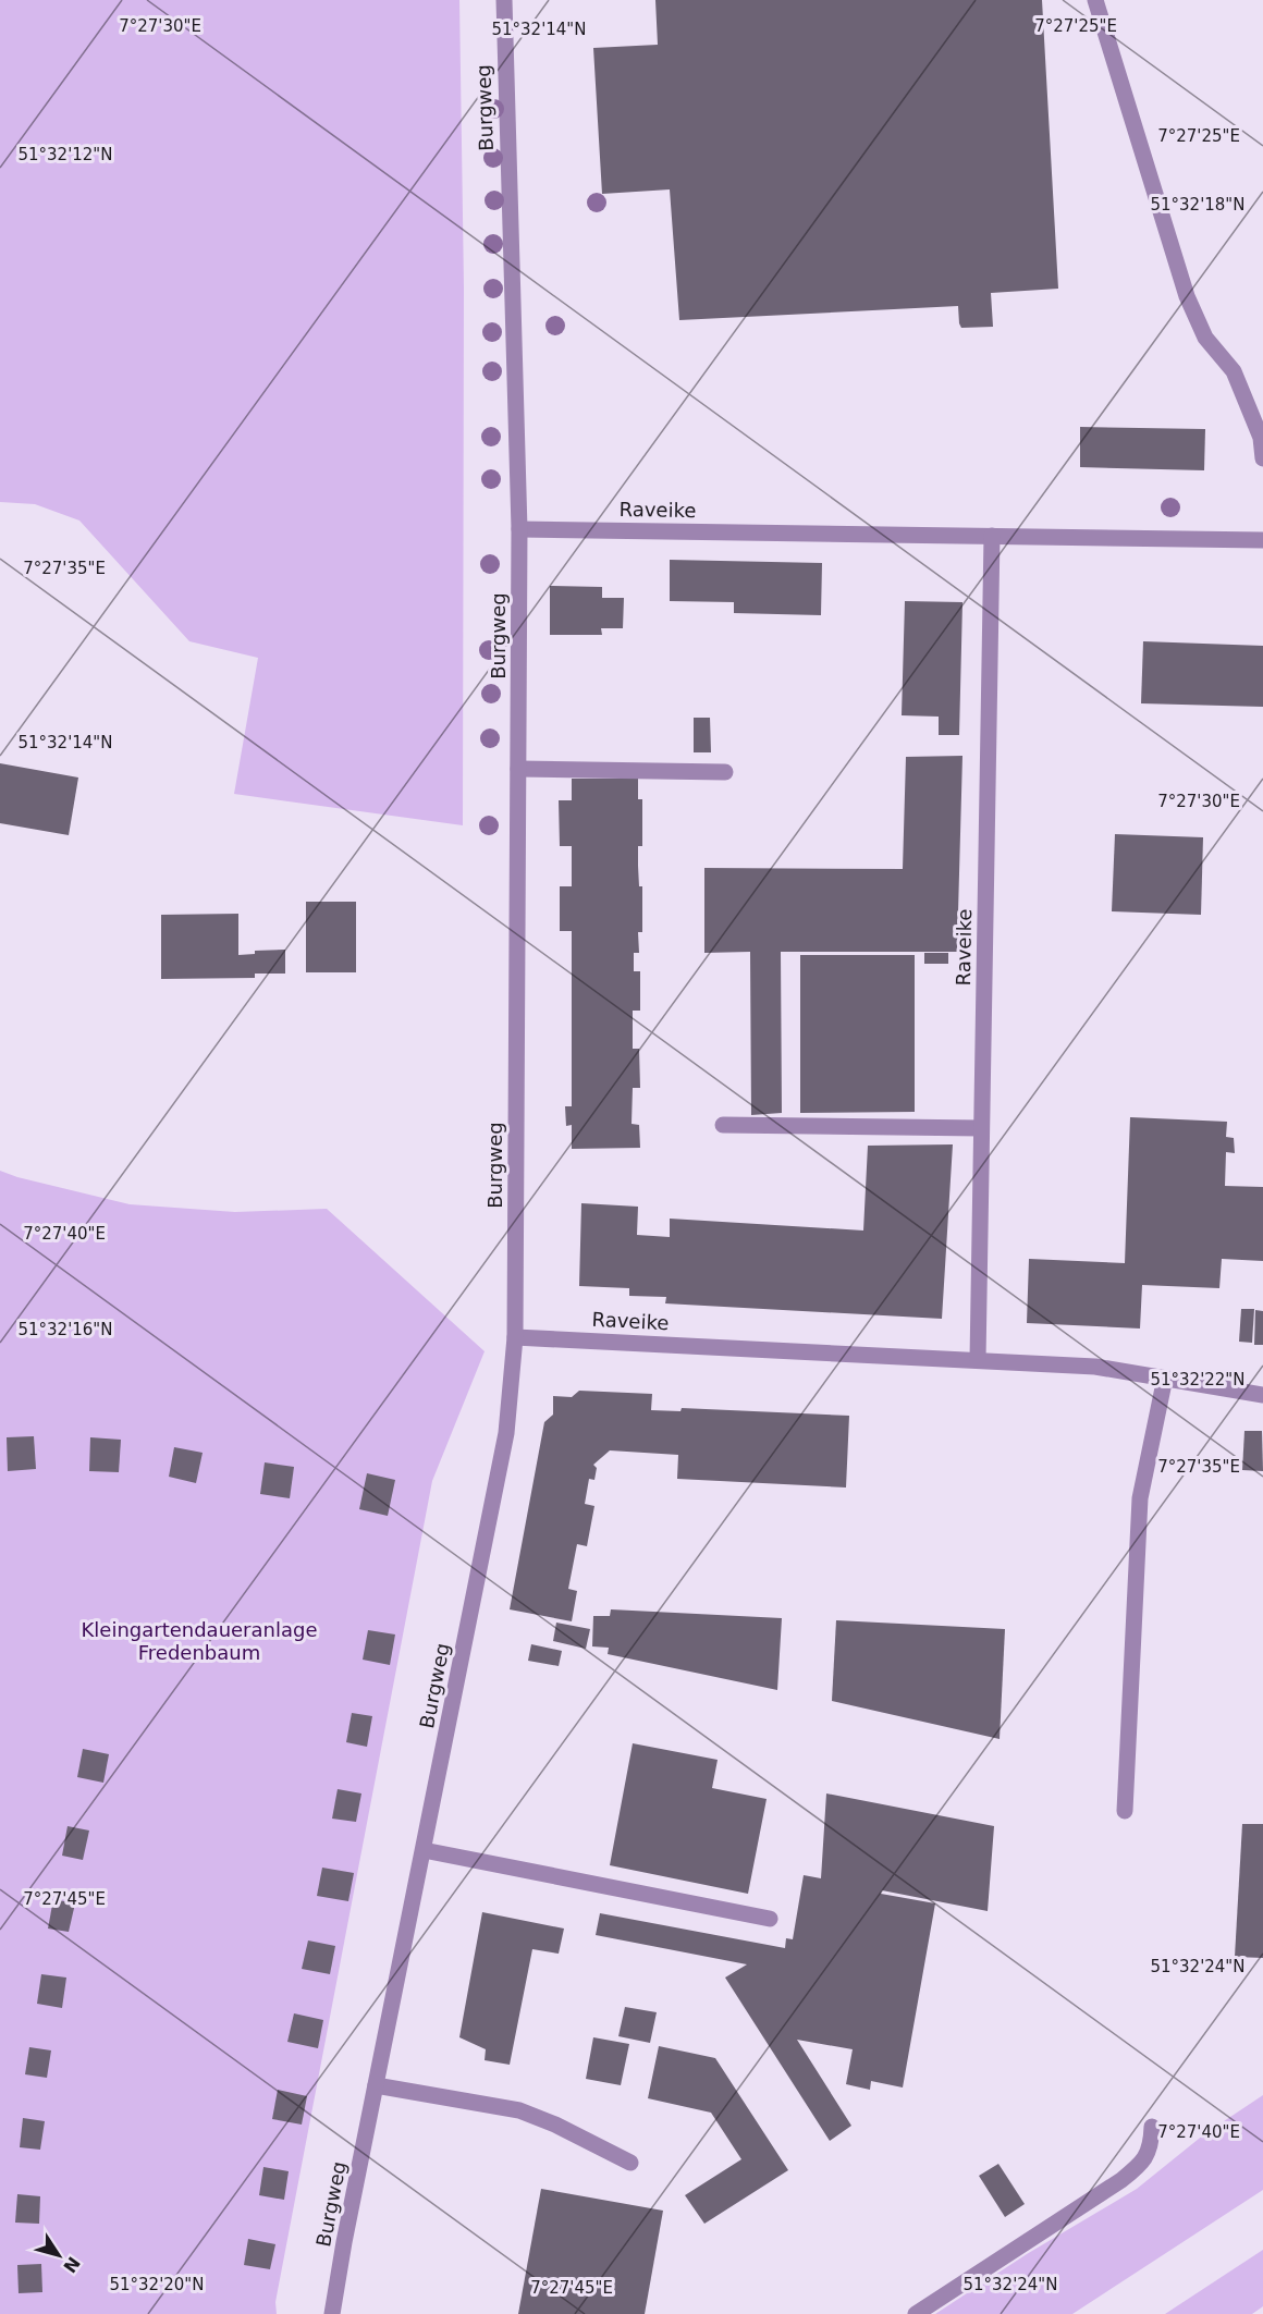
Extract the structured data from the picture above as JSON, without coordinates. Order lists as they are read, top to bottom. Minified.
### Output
{"streets":{"street":["Burgweg","Raveike"]},"crossings":[["Burgweg","Raveike"]],"parks":["Kleingartendaueranlage Fredenbaum"],"north":"bottom right","coordinates":["7°27'30\"E","7°27'25\"E","51°32'14\"N","51°32'12\"N","51°32'18\"N","7°27'35\"E","7°27'40\"E","51°32'16\"N","51°32'22\"N","7°27'45\"E","51°32'24\"N","51°32'20\"N"]}
